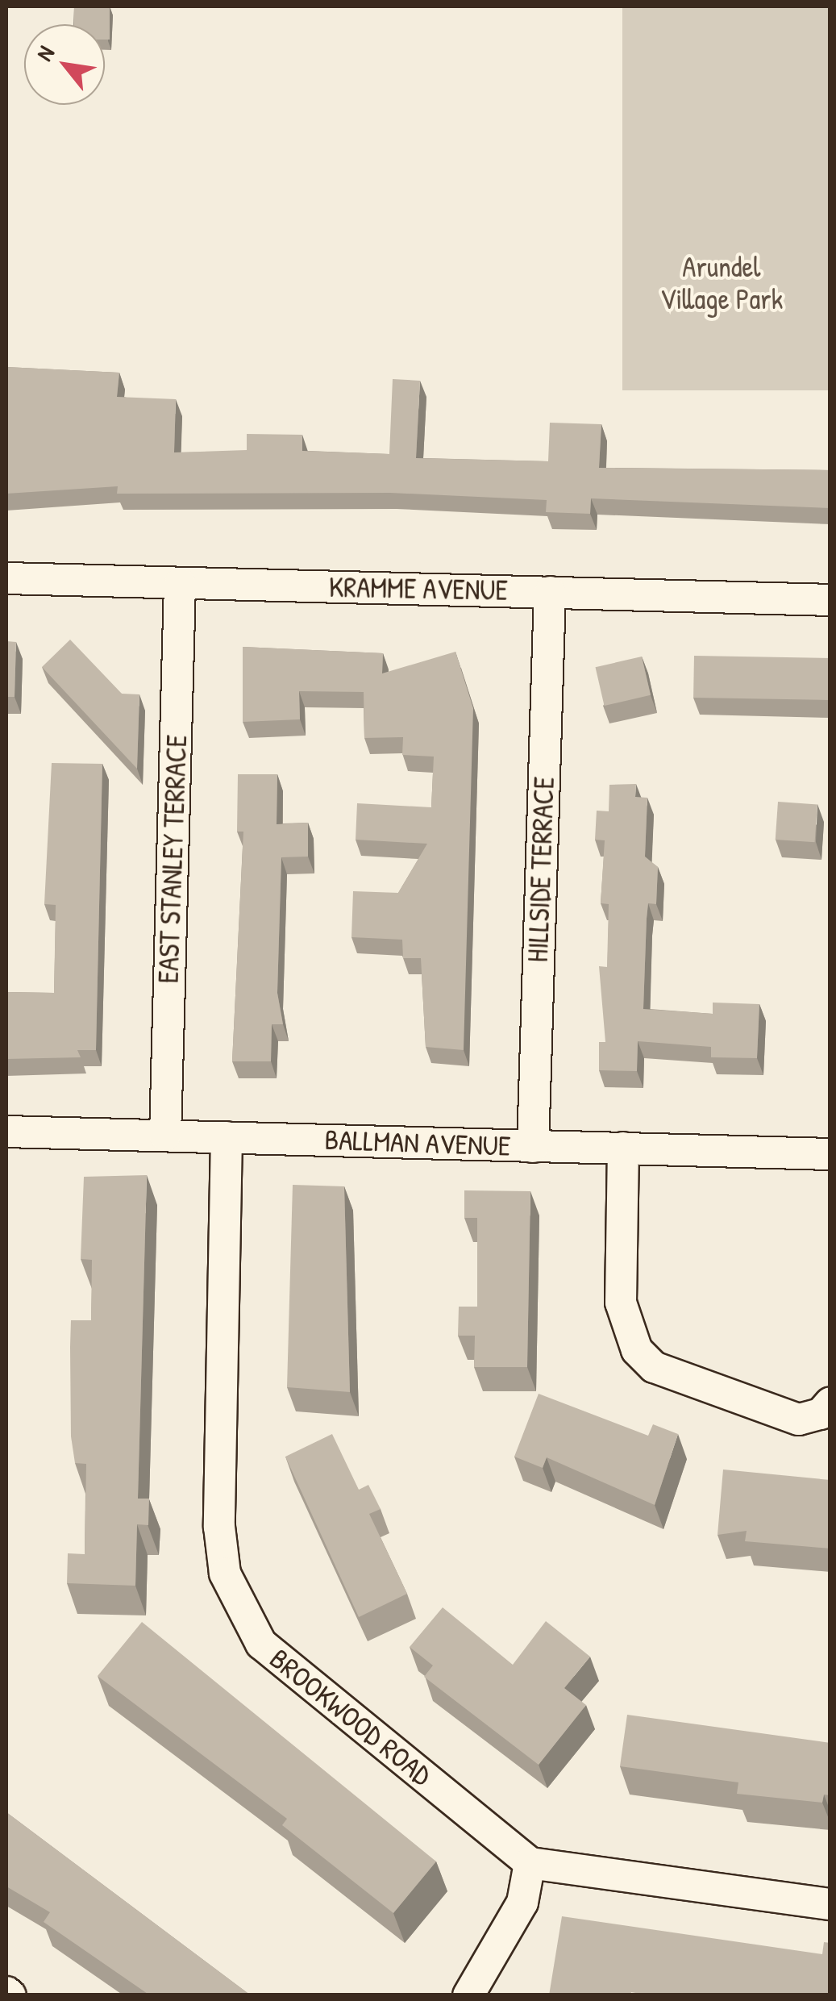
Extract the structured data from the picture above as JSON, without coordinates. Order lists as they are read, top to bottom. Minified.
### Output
{"streets":{"street":["KRAMME AVENUE","EAST STANLEY TERRACE","HILLSIDE TERRACE","BALLMAN AVENUE","BROOKWOOD ROAD"]},"crossings":[["KRAMME AVENUE","EAST STANLEY TERRACE"],["KRAMME AVENUE","HILLSIDE TERRACE"],["EAST STANLEY TERRACE","BALLMAN AVENUE"],["HILLSIDE TERRACE","BALLMAN AVENUE"],["BALLMAN AVENUE","BROOKWOOD ROAD"]],"parks":["Arundel Village Park"],"north":"top left"}
